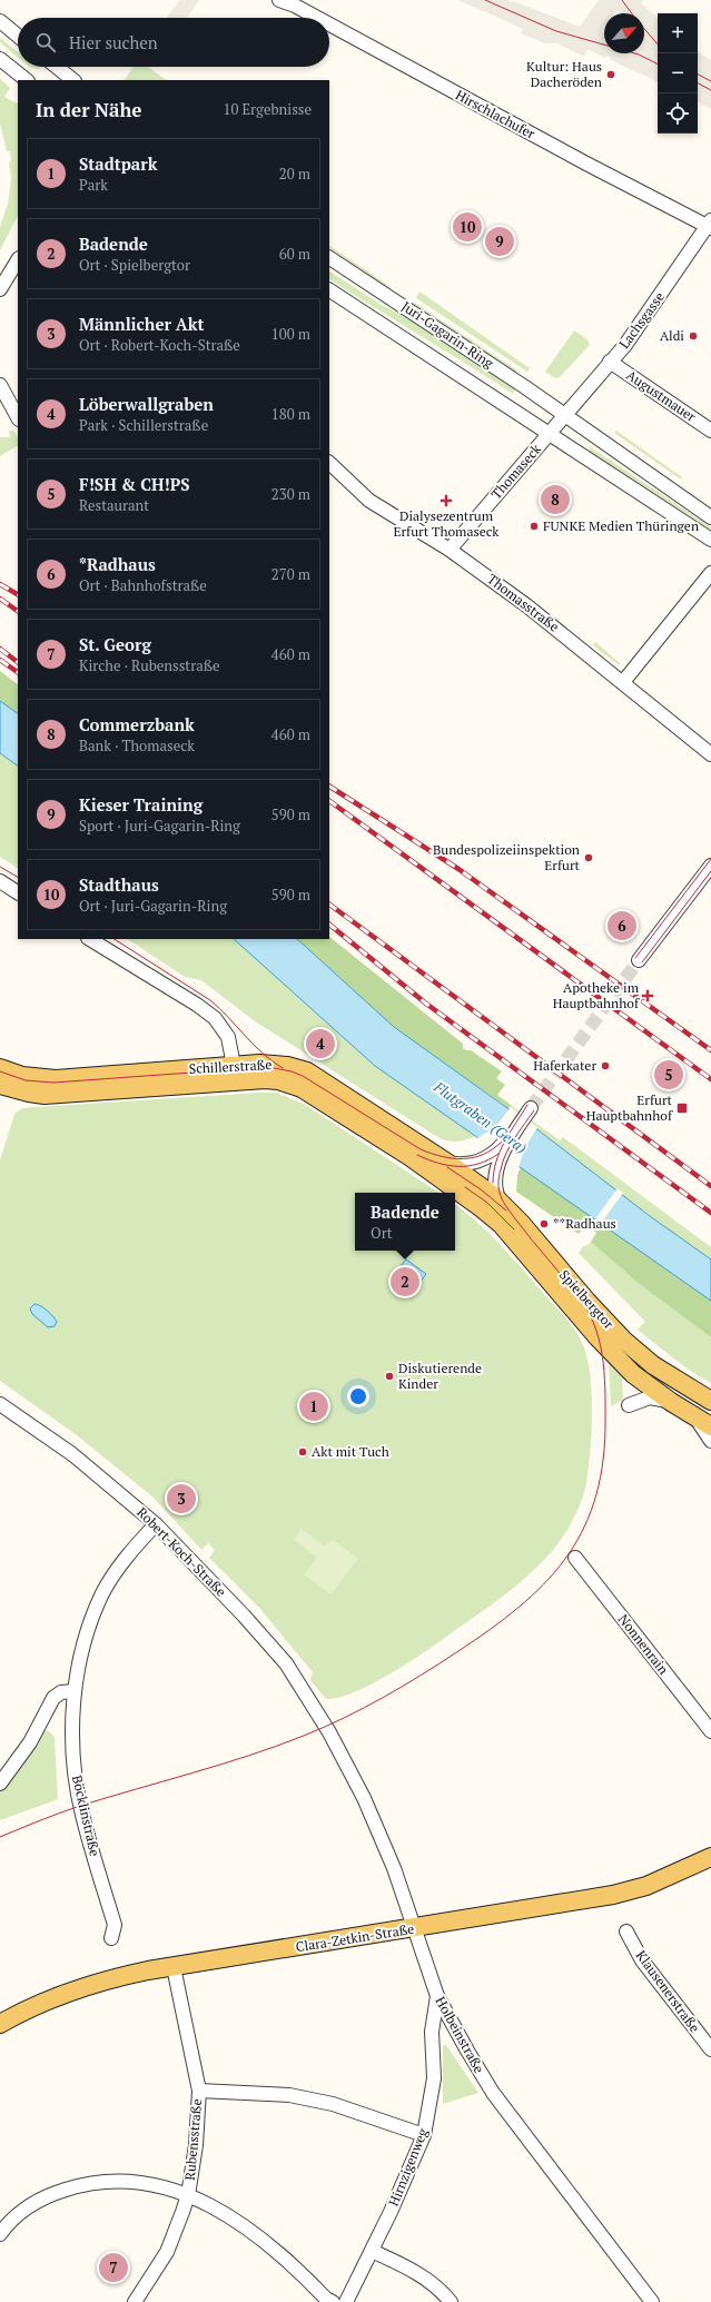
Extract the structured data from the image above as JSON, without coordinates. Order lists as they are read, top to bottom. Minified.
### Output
{"streets":{"main road":["Schillerstraße","Spielbergtor","Clara-Zetkin-Straße"],"street":["Hirschlachufer","Lachsgasse","Juri-Gagarin-Ring","Augustmauer","Thomaseck","Thomasstraße","Robert-Koch-Straße","Nonnenrain","Böcklinstraße","Klausenerstraße","Holbeinstraße","Rubensstraße","Hirnzigenweg"]},"crossings":[["Hirschlachufer","Lachsgasse"],["Lachsgasse","Juri-Gagarin-Ring"],["Lachsgasse","Augustmauer"],["Juri-Gagarin-Ring","Thomaseck"],["Thomaseck","Thomasstraße"],["Schillerstraße","Spielbergtor"],["Robert-Koch-Straße","Böcklinstraße"],["Robert-Koch-Straße","Holbeinstraße"],["Clara-Zetkin-Straße","Holbeinstraße"],["Clara-Zetkin-Straße","Rubensstraße"],["Holbeinstraße","Hirnzigenweg"]],"water":["Flutgraben (Gera)"],"places":{"other":["Kultur: Haus Dacheröden","Aldi","FUNKE Medien Thüringen","Bundespolizeiinspektion Erfurt","Haferkater","**Radhaus","Diskutierende Kinder","Akt mit Tuch"],"health":["Dialysezentrum Erfurt Thomaseck","Apotheke im Hauptbahnhof"],"transit":["Erfurt Hauptbahnhof"]},"north":"top right","page":{"map_buttons":["+","−"],"search":"Hier suchen","heading":["In der Nähe","10 Ergebnisse"],"list":[{"mark":"1","name":"Stadtpark","note":"Park","value":"20 m"},{"mark":"2","name":"Badende","note":"Ort · Spielbergtor","value":"60 m"},{"mark":"3","name":"Männlicher Akt","note":"Ort · Robert-Koch-Straße","value":"100 m"},{"mark":"4","name":"Löberwallgraben","note":"Park · Schillerstraße","value":"180 m"},{"mark":"5","name":"F!SH & CH!PS","note":"Restaurant","value":"230 m"},{"mark":"6","name":"*Radhaus","note":"Ort · Bahnhofstraße","value":"270 m"},{"mark":"7","name":"St. Georg","note":"Kirche · Rubensstraße","value":"460 m"},{"mark":"8","name":"Commerzbank","note":"Bank · Thomaseck","value":"460 m"},{"mark":"9","name":"Kieser Training","note":"Sport · Juri-Gagarin-Ring","value":"590 m"},{"mark":"10","name":"Stadthaus","note":"Ort · Juri-Gagarin-Ring","value":"590 m"}],"pins":["10","9","8","6","4","5","2","1","3","7"],"popup":["Badende","Ort"]}}
